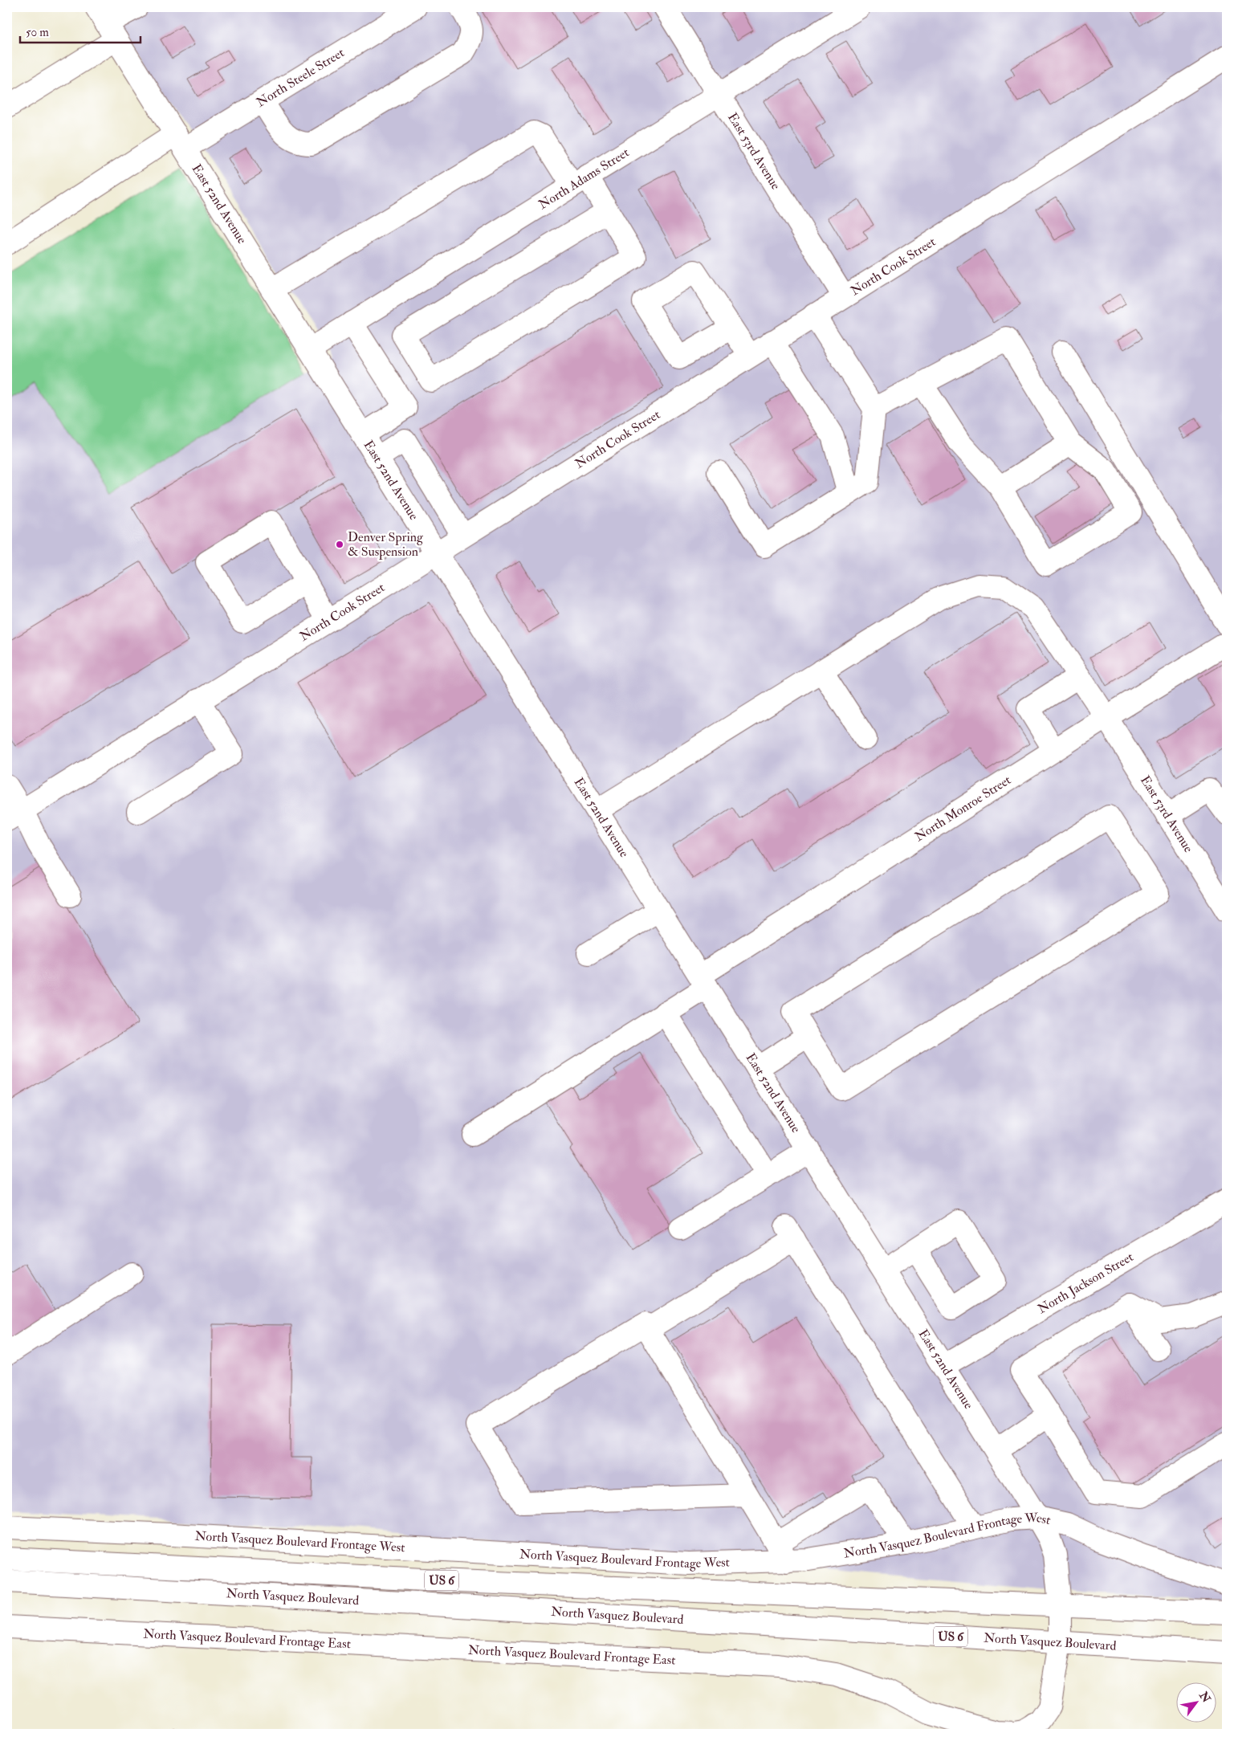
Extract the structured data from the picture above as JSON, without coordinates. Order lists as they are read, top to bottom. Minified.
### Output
{"streets":{"main road":["North Steele Street","East 53rd Avenue","North Adams Street","East 52nd Avenue","North Cook Street","North Monroe Street","North Jackson Street","North Vasquez Boulevard Frontage West","US 6","North Vasquez Boulevard","North Vasquez Boulevard Frontage East"]},"crossings":[["North Steele Street","East 52nd Avenue"],["East 53rd Avenue","North Adams Street"],["East 53rd Avenue","East 52nd Avenue"],["East 53rd Avenue","North Cook Street"],["East 53rd Avenue","North Monroe Street"],["North Adams Street","East 52nd Avenue"],["East 52nd Avenue","North Cook Street"],["East 52nd Avenue","North Monroe Street"],["East 52nd Avenue","North Jackson Street"],["East 52nd Avenue","North Vasquez Boulevard Frontage West"],["East 52nd Avenue","North Vasquez Boulevard"],["East 52nd Avenue","North Vasquez Boulevard Frontage East"],["North Vasquez Boulevard","North Vasquez Boulevard Frontage East"]],"places":["Denver Spring & Suspension"],"scale_bar":"50 m","north":"top right"}
